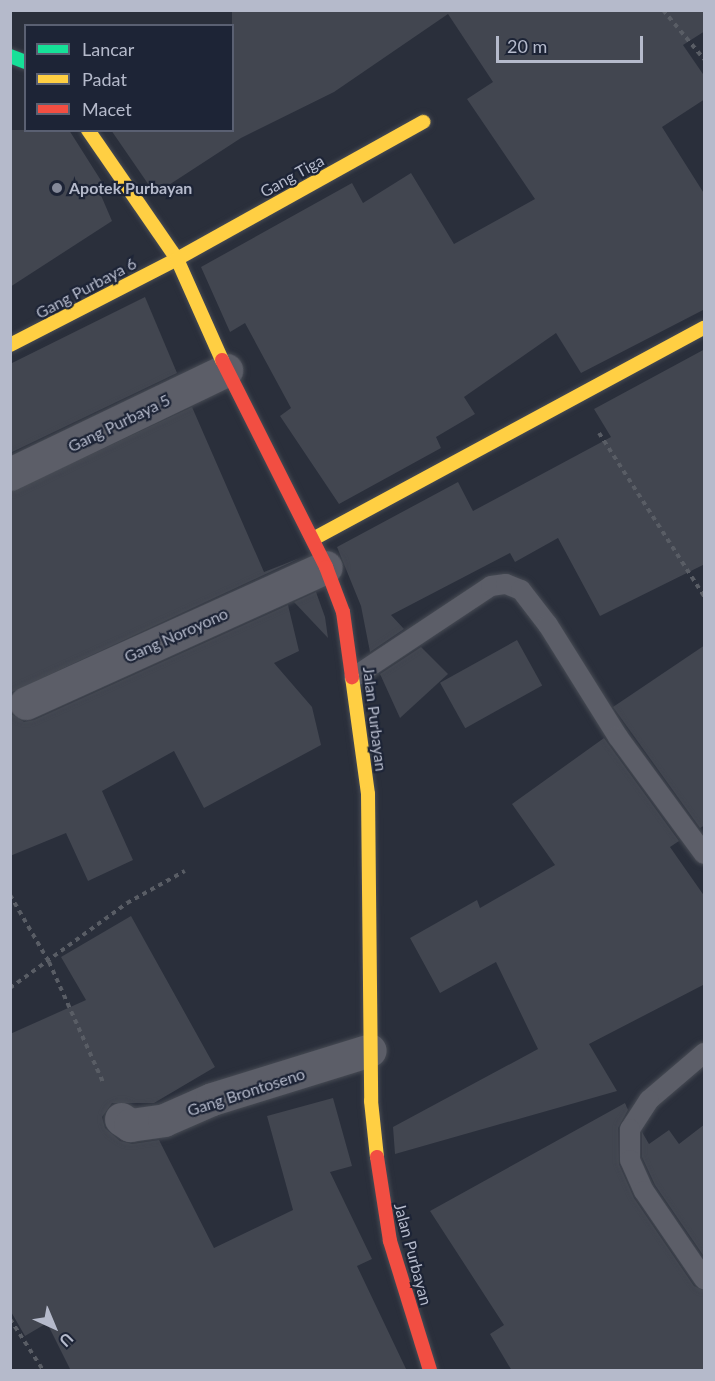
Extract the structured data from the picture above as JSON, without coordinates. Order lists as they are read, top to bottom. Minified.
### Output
{"streets":{"street":["Gang Tiga","Gang Purbaya 6","Gang Purbaya 5","Gang Noroyono","Jalan Purbayan","Gang Brontoseno"]},"crossings":[["Gang Tiga","Gang Purbaya 6"],["Gang Tiga","Jalan Purbayan"],["Gang Purbaya 6","Jalan Purbayan"],["Gang Purbaya 5","Jalan Purbayan"],["Gang Noroyono","Jalan Purbayan"],["Jalan Purbayan","Gang Brontoseno"]],"places":["Apotek Purbayan"],"legend":["Lancar","Padat","Macet"],"scale_bar":"20 m","north":"bottom right"}
